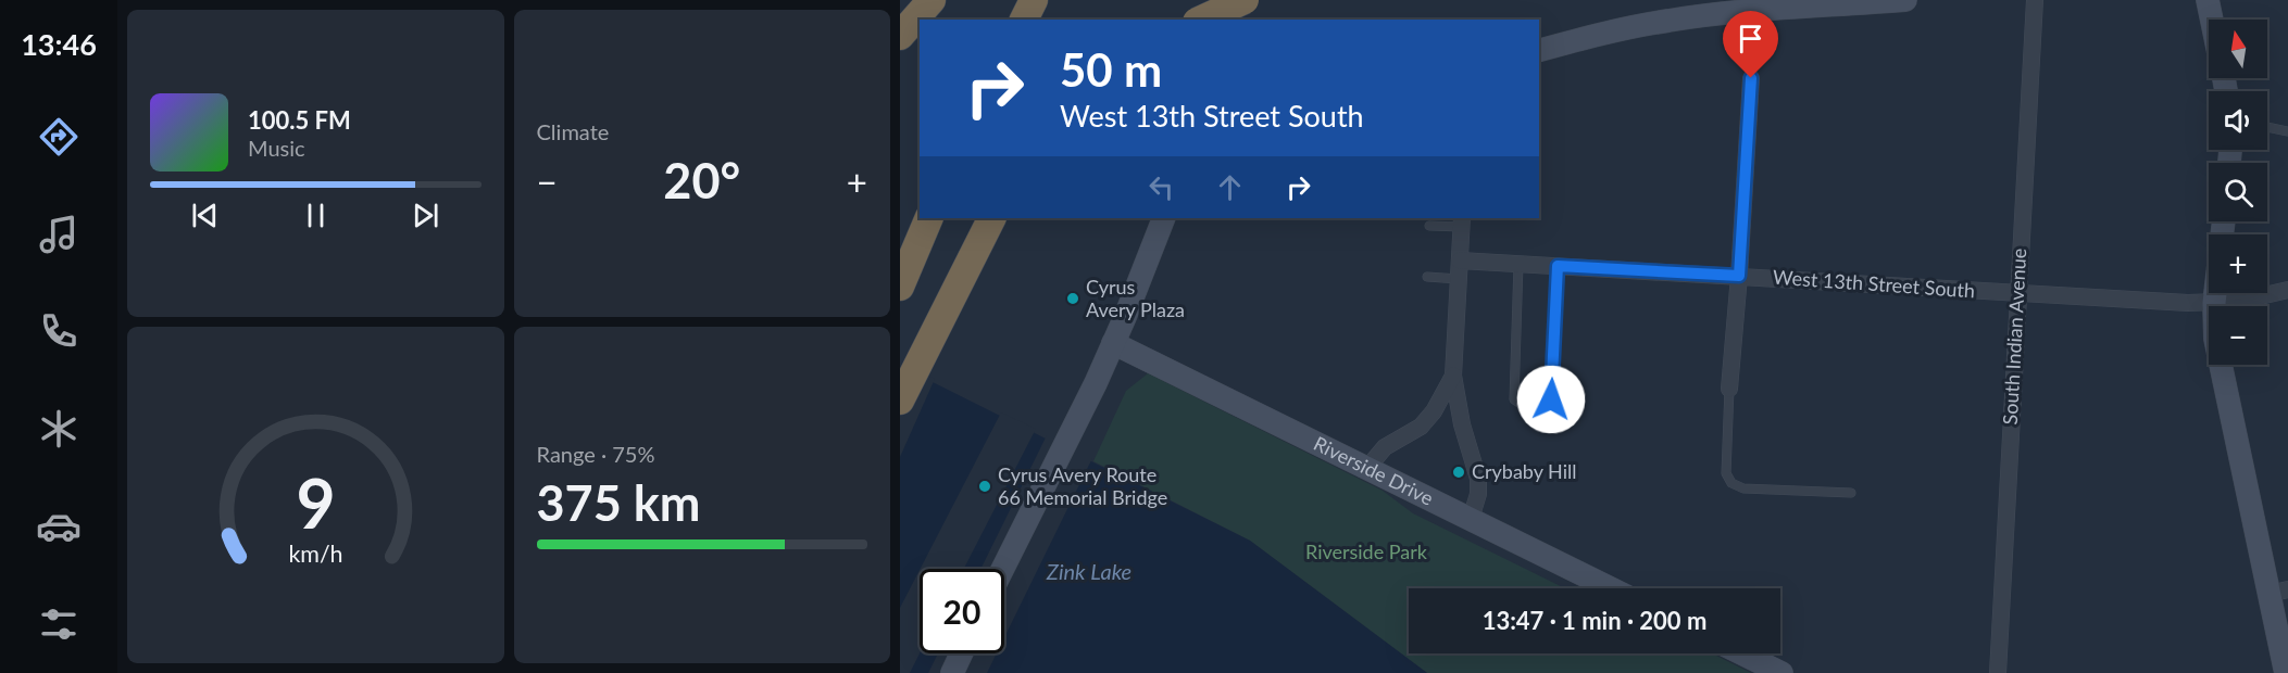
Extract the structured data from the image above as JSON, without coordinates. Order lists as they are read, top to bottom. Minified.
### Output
{"streets":{"street":["West 13th Street South","South Indian Avenue","Riverside Drive"]},"crossings":[["West 13th Street South","South Indian Avenue"]],"water":["Zink Lake"],"parks":["Riverside Park"],"places":["Cyrus Avery Plaza","Crybaby Hill","Cyrus Avery Route 66 Memorial Bridge"],"north":"top","page":{"tabs":"13:46","tile":["Climate",["Range · 75%","375 km"]],"map_buttons":["+","−"],"turn":["50 m","West 13th Street South"],"song":["100.5 FM","Music"],"heat":["−","20°","+"],"limit":"20","trip":"13:47 · 1 min · 200 m","gauge":["9","km/h"]}}
